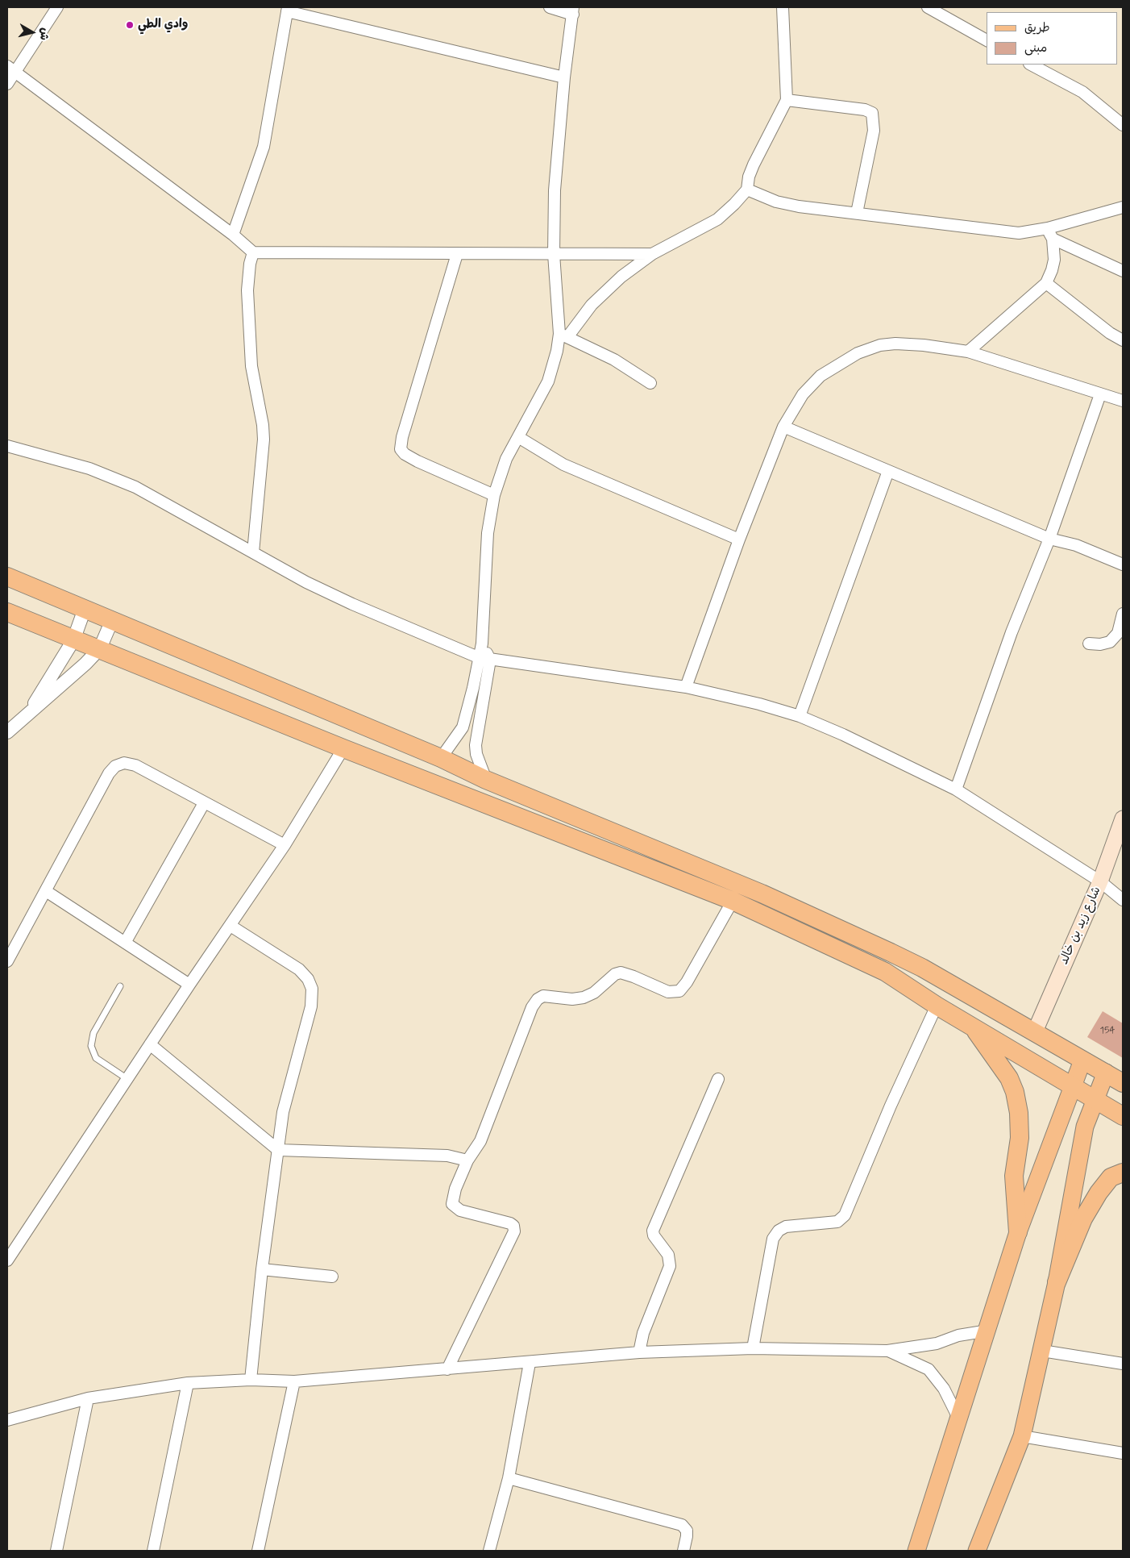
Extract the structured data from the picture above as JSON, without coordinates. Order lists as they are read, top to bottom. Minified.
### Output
{"streets":{"main road":["شارع زيد بن خالد"]},"places":["وادي الطي"],"house_numbers":["154"],"legend":["طريق","مبنى"],"north":"right"}
